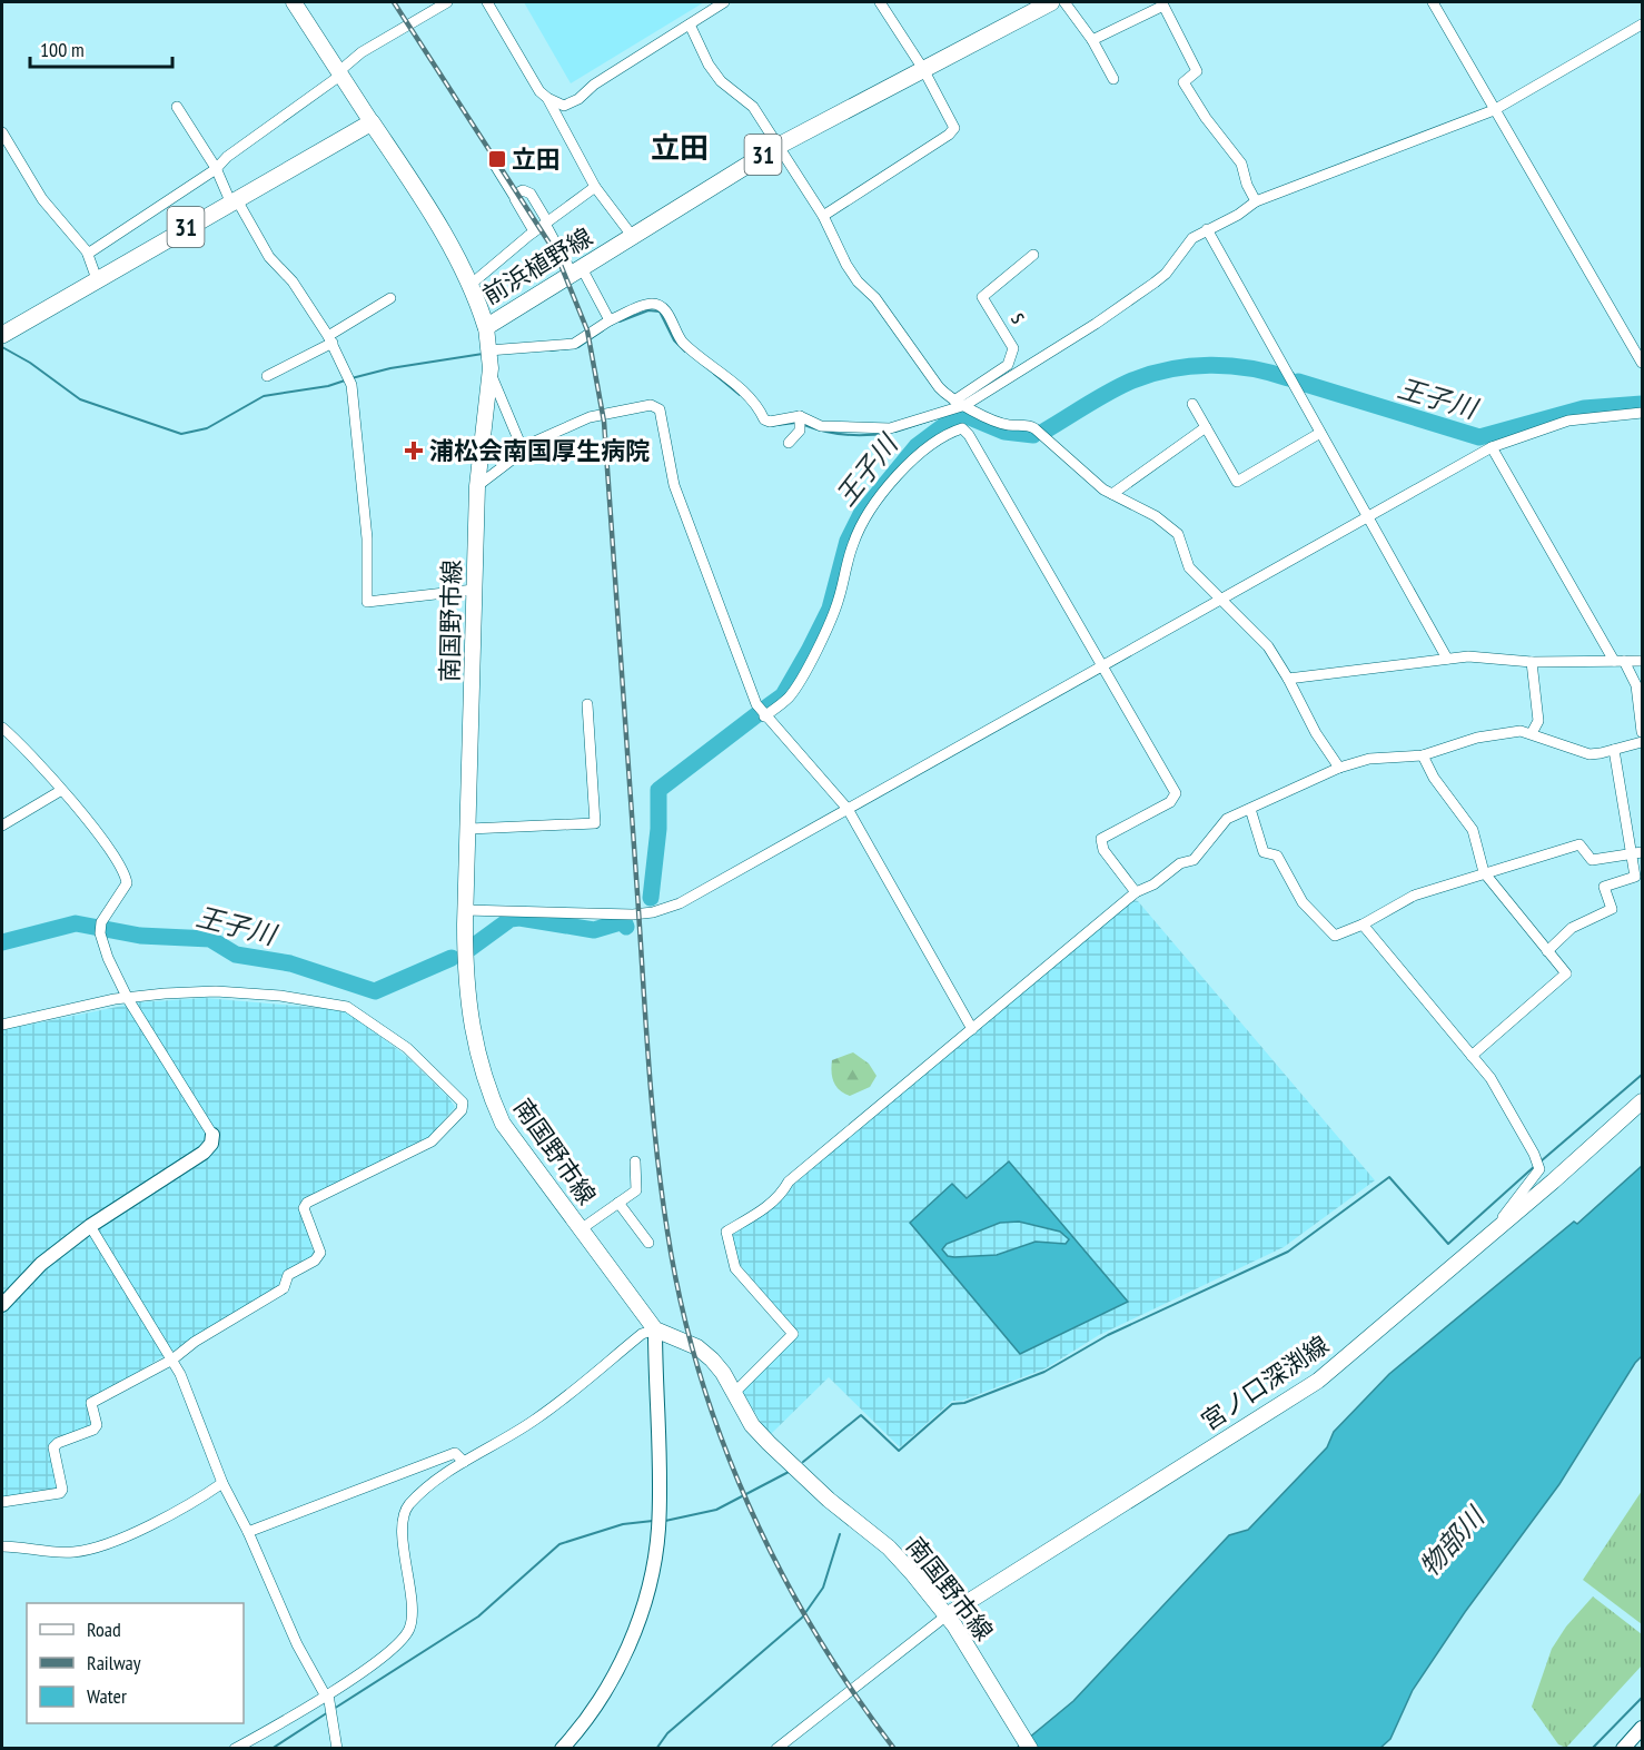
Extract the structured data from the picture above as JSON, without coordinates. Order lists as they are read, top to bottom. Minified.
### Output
{"streets":{"main road":["31","前浜植野線","南国野市線","宮ノ口深渕線"],"street":["s"]},"crossings":[["31","前浜植野線"],["前浜植野線","南国野市線"],["南国野市線","宮ノ口深渕線"]],"districts":["立田"],"water":["王子川","物部川"],"places":{"transit":["立田"],"health":["浦松会南国厚生病院"]},"legend":["Road","Railway","Water"],"scale_bar":"100 m"}
